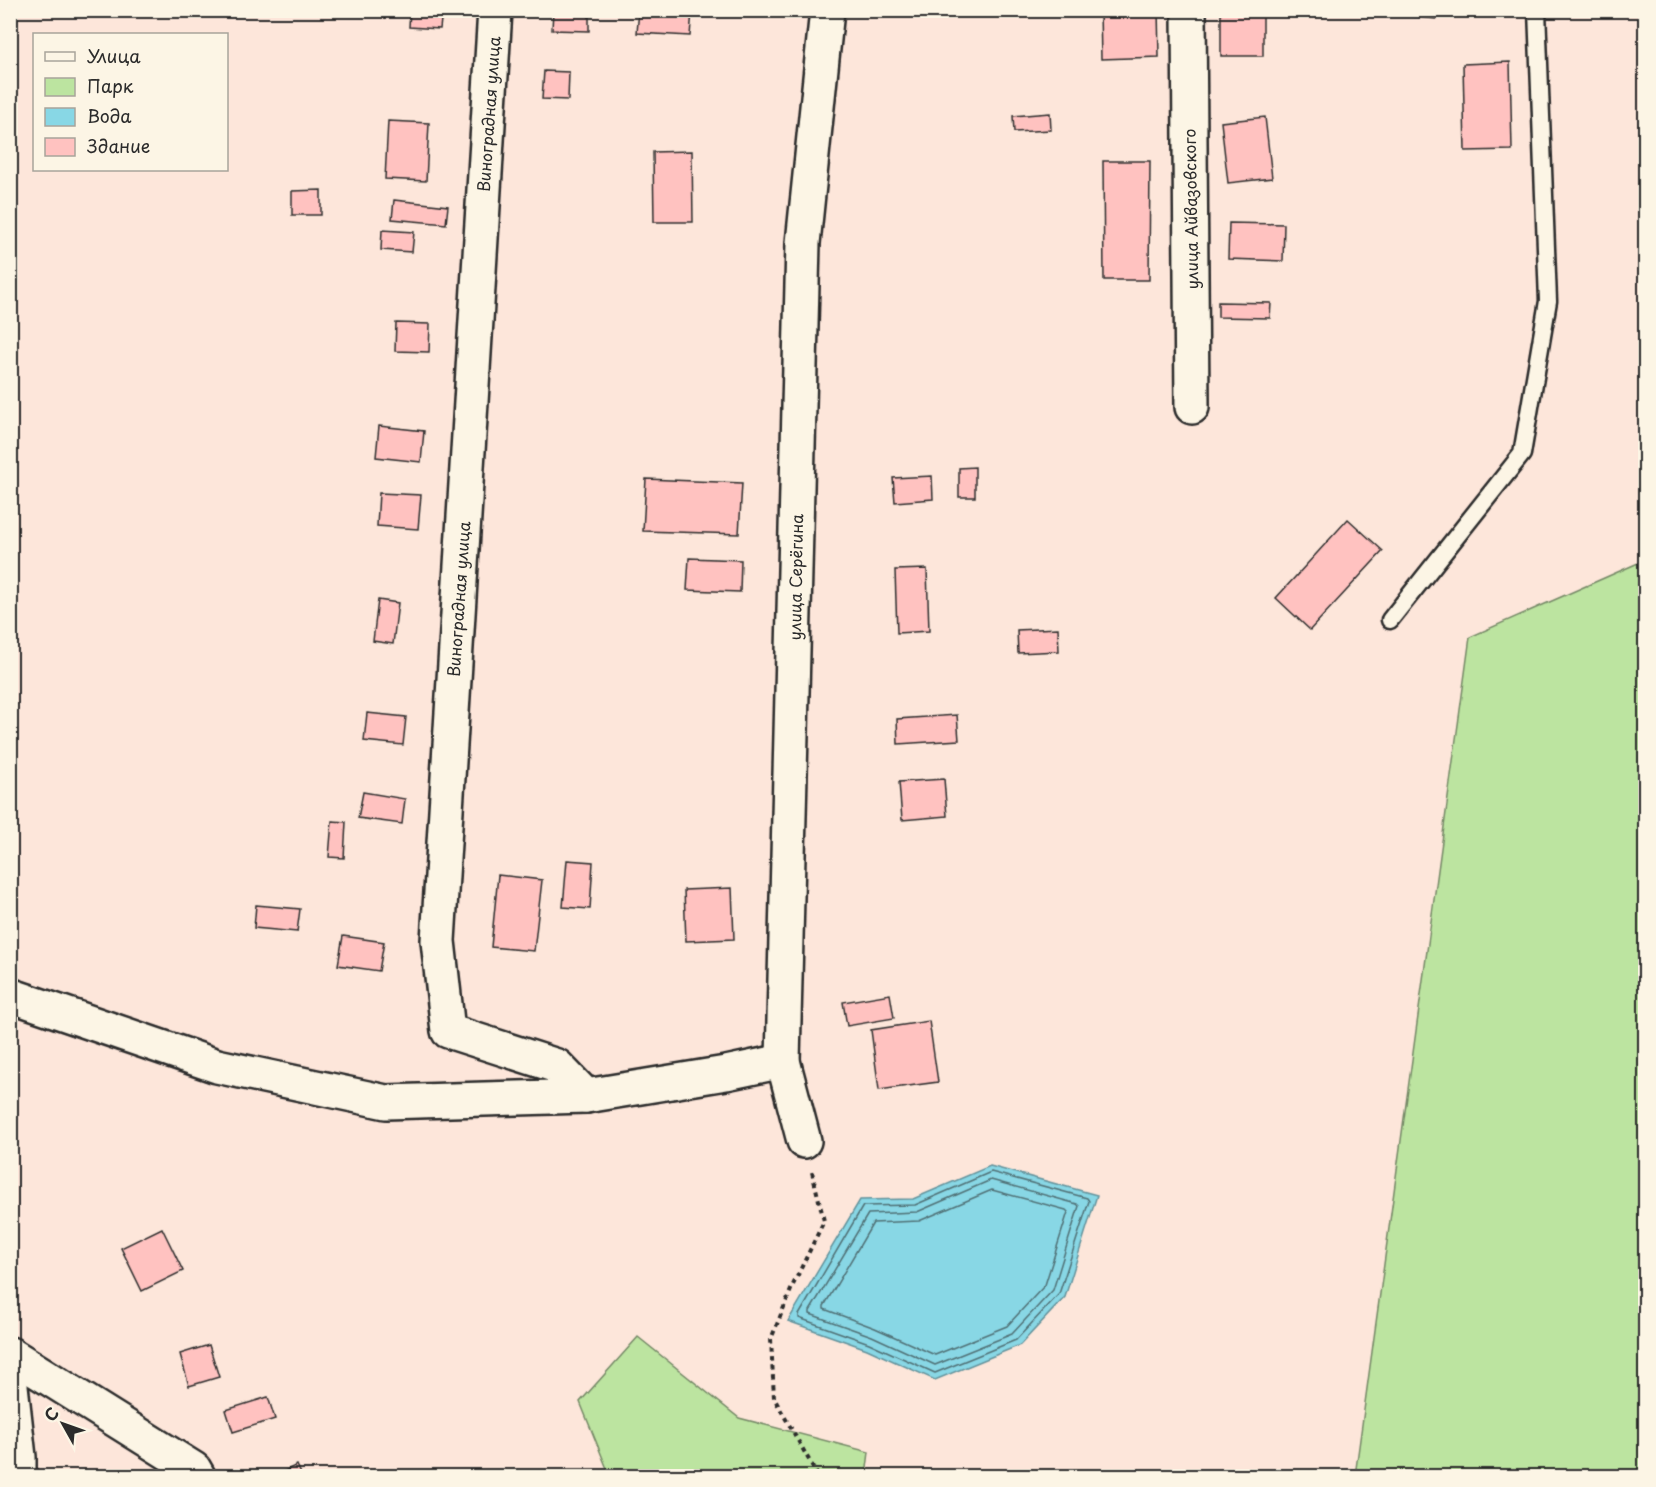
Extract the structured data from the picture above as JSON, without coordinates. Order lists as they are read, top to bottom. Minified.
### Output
{"streets":{"street":["Виноградная улица","улица Айвазовского","улица Серёгина"]},"legend":["Улица","Парк","Вода","Здание"],"north":"top left"}
